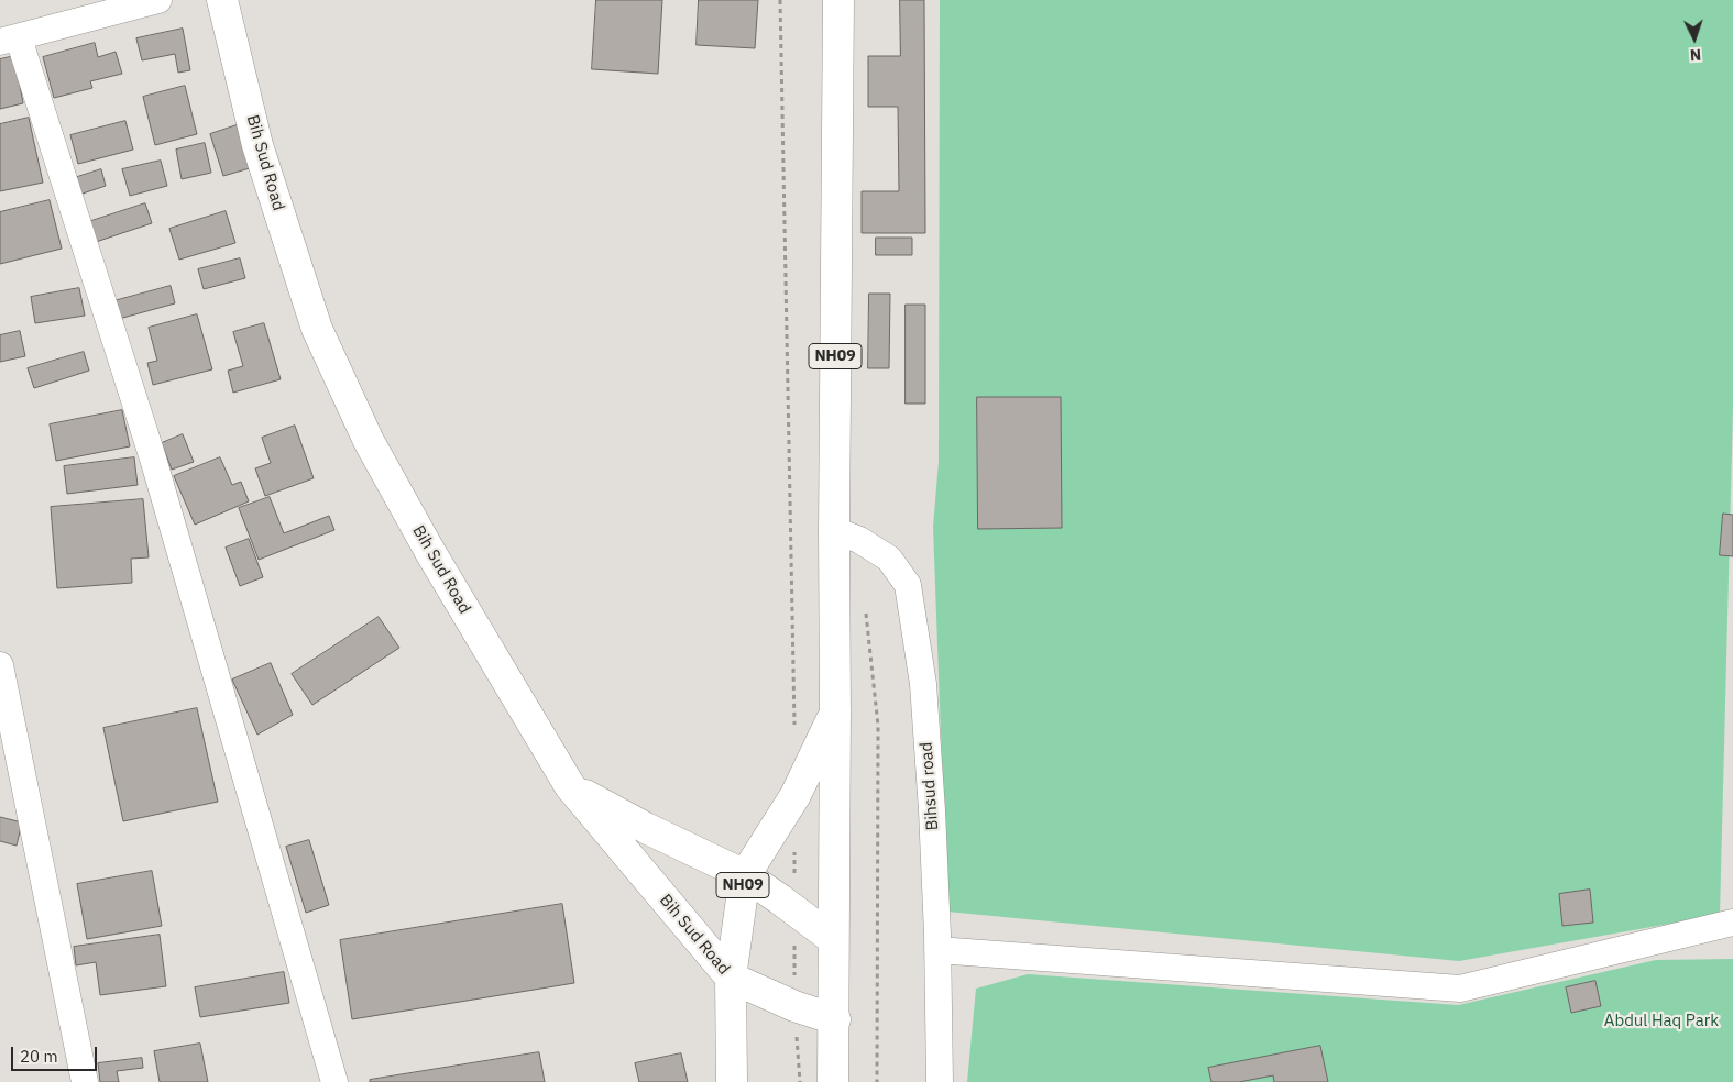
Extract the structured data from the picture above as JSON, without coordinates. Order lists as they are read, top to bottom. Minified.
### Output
{"streets":{"main road":["Bih Sud Road","NH09"],"street":["Bihsud road"]},"crossings":[["Bih Sud Road","NH09"],["NH09","Bihsud road"]],"parks":["Abdul Haq Park"],"scale_bar":"20 m","north":"bottom"}
